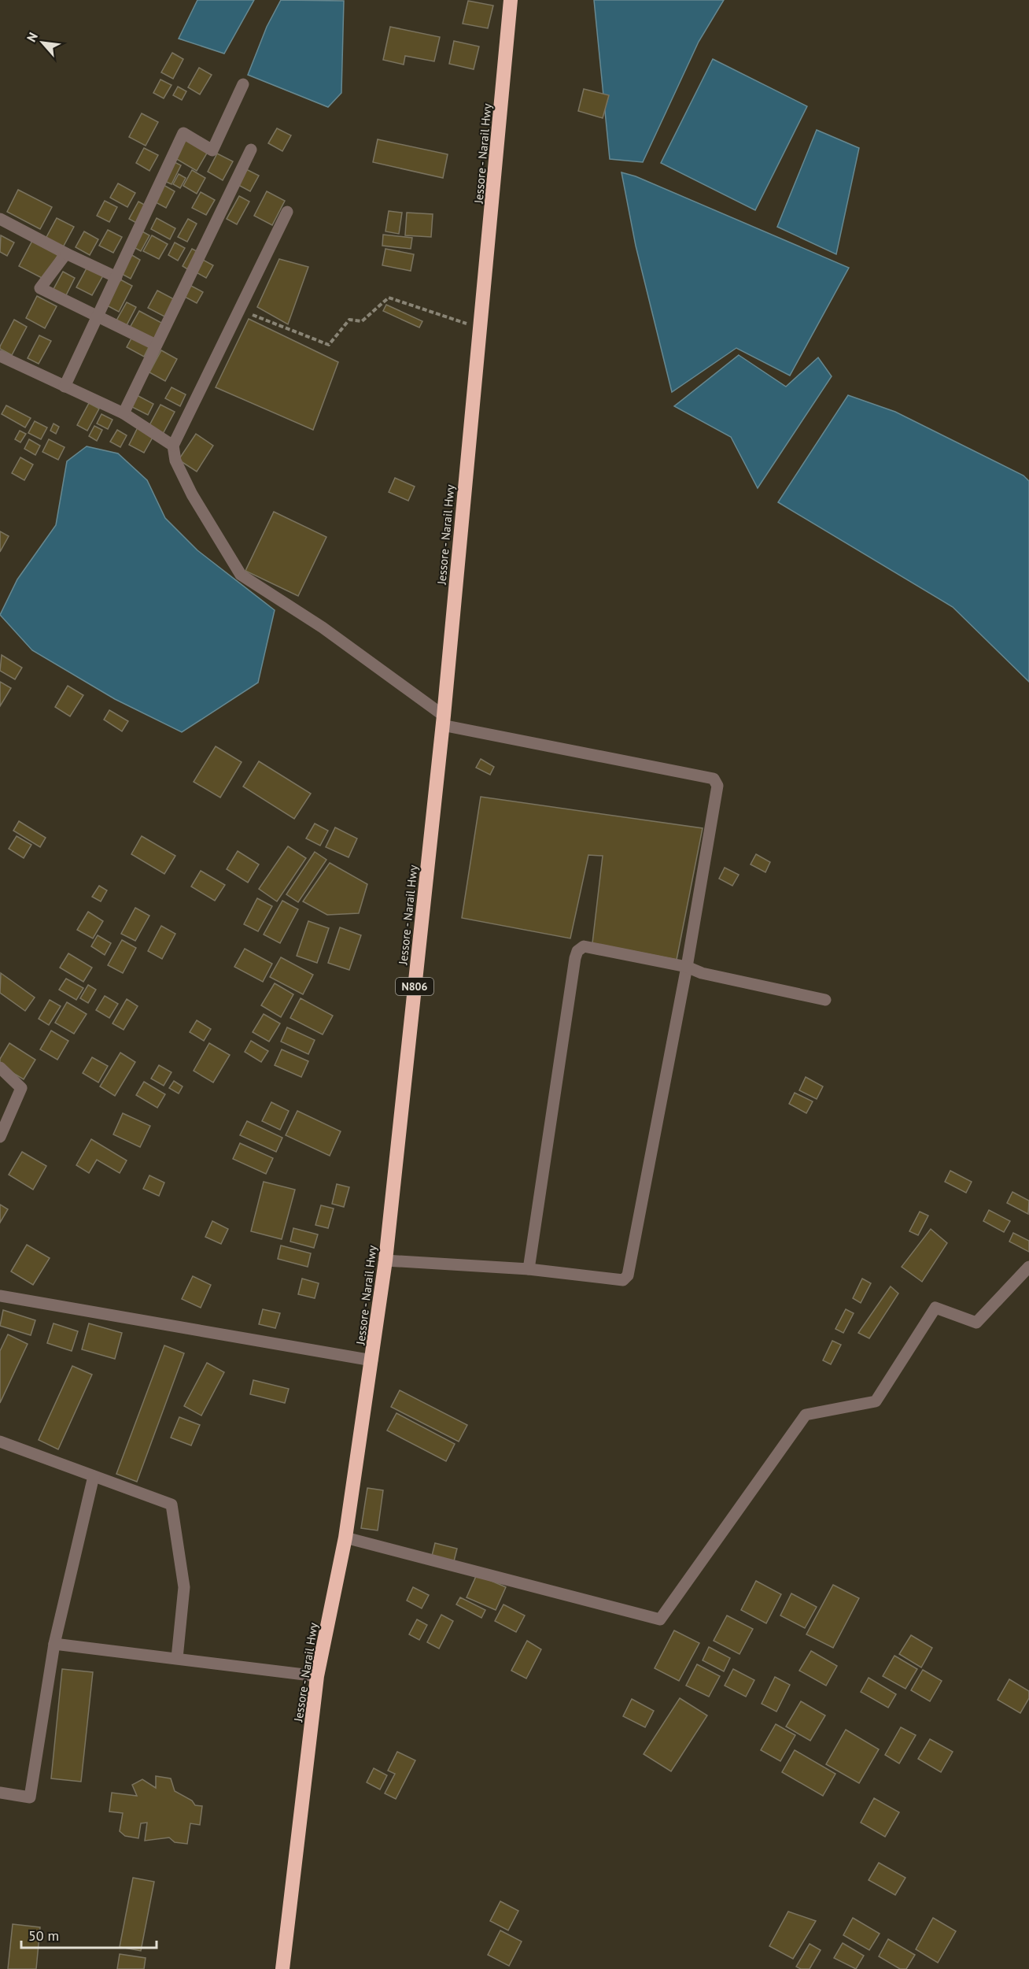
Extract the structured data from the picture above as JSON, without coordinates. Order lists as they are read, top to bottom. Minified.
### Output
{"streets":{"highway":["Jessore - Narail Hwy","N806"]},"scale_bar":"50 m","north":"top left"}
